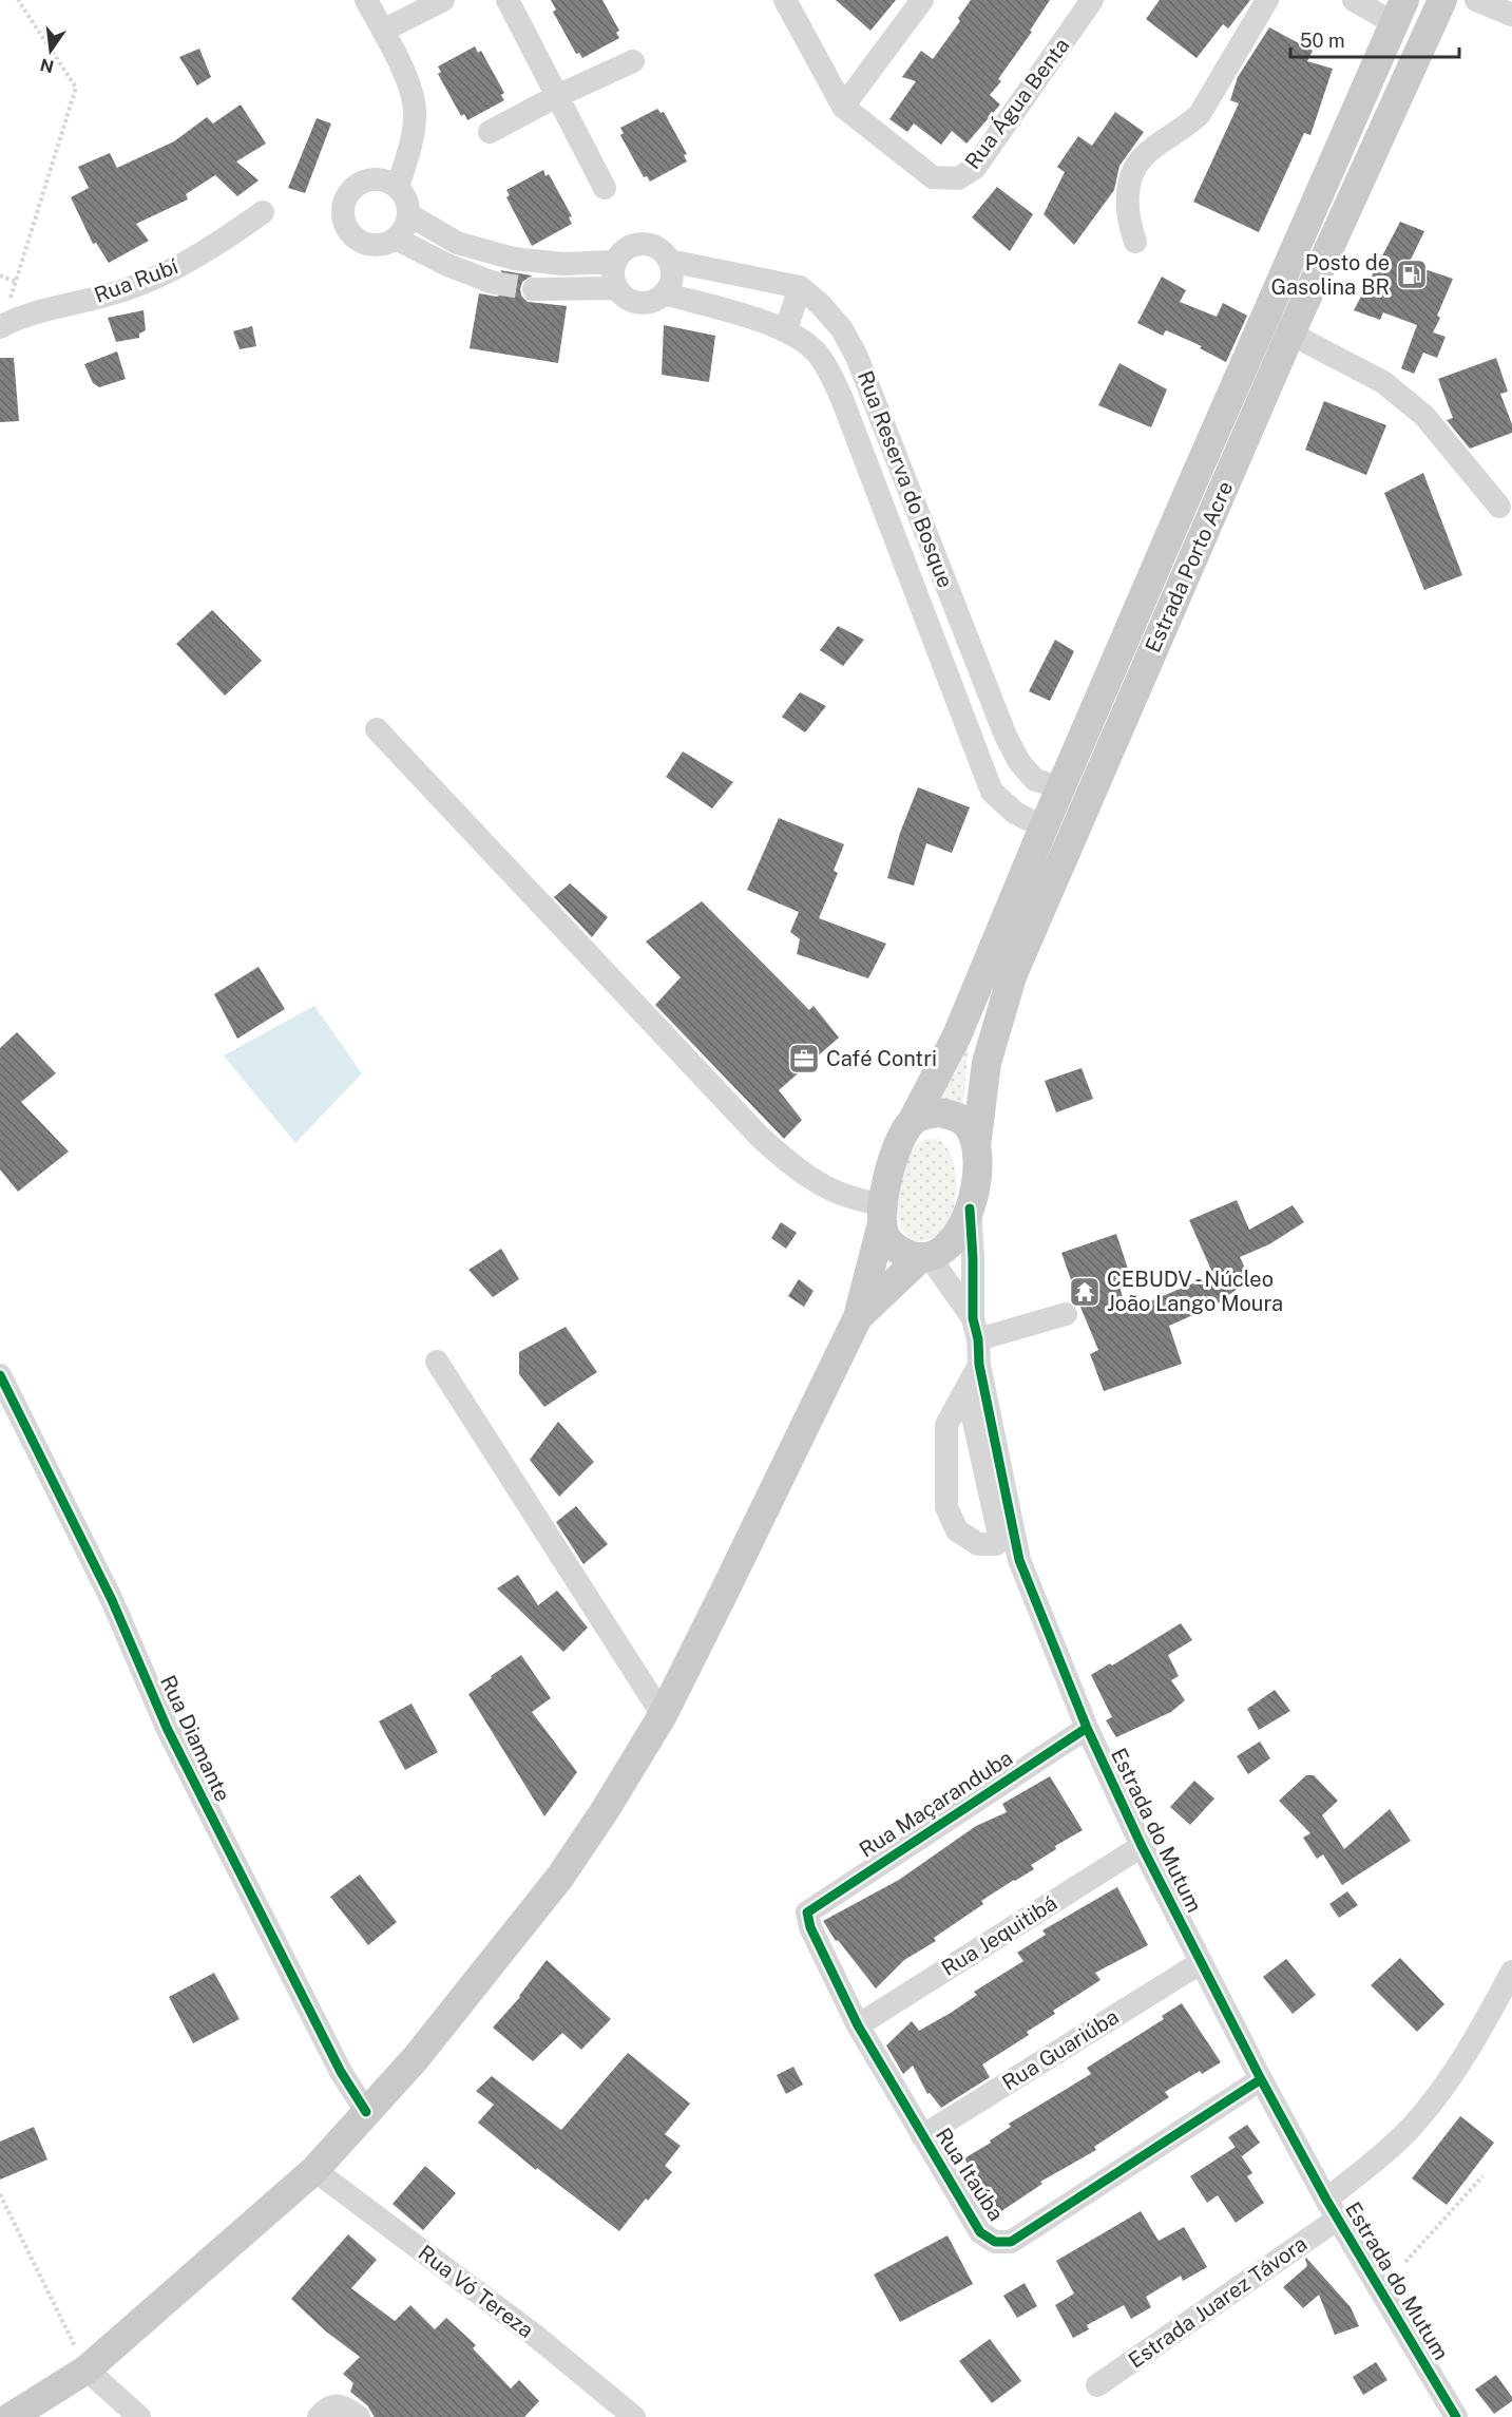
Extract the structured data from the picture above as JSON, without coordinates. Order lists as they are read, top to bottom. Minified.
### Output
{"streets":{"main road":["Estrada Porto Acre"],"street":["Rua Água Benta","Rua Rubí","Rua Reserva do Bosque","Rua Diamante","Rua Maçaranduba","Estrada do Mutum","Rua Jequitibá","Rua Guariúba","Rua Itaúba","Rua Vó Tereza","Estrada Juarez Távora"]},"crossings":[["Rua Reserva do Bosque","Estrada Porto Acre"],["Estrada Porto Acre","Estrada do Mutum"],["Rua Maçaranduba","Estrada do Mutum"],["Rua Maçaranduba","Rua Itaúba"],["Estrada do Mutum","Rua Jequitibá"],["Estrada do Mutum","Rua Guariúba"],["Estrada do Mutum","Rua Itaúba"],["Estrada do Mutum","Estrada Juarez Távora"],["Rua Jequitibá","Rua Itaúba"],["Rua Guariúba","Rua Itaúba"]],"places":{"fuel station":["Posto de Gasolina BR"],"office":["Café Contri"],"temple":["CEBUDV - Núcleo João Lango Moura"]},"scale_bar":"50 m","north":"bottom"}
